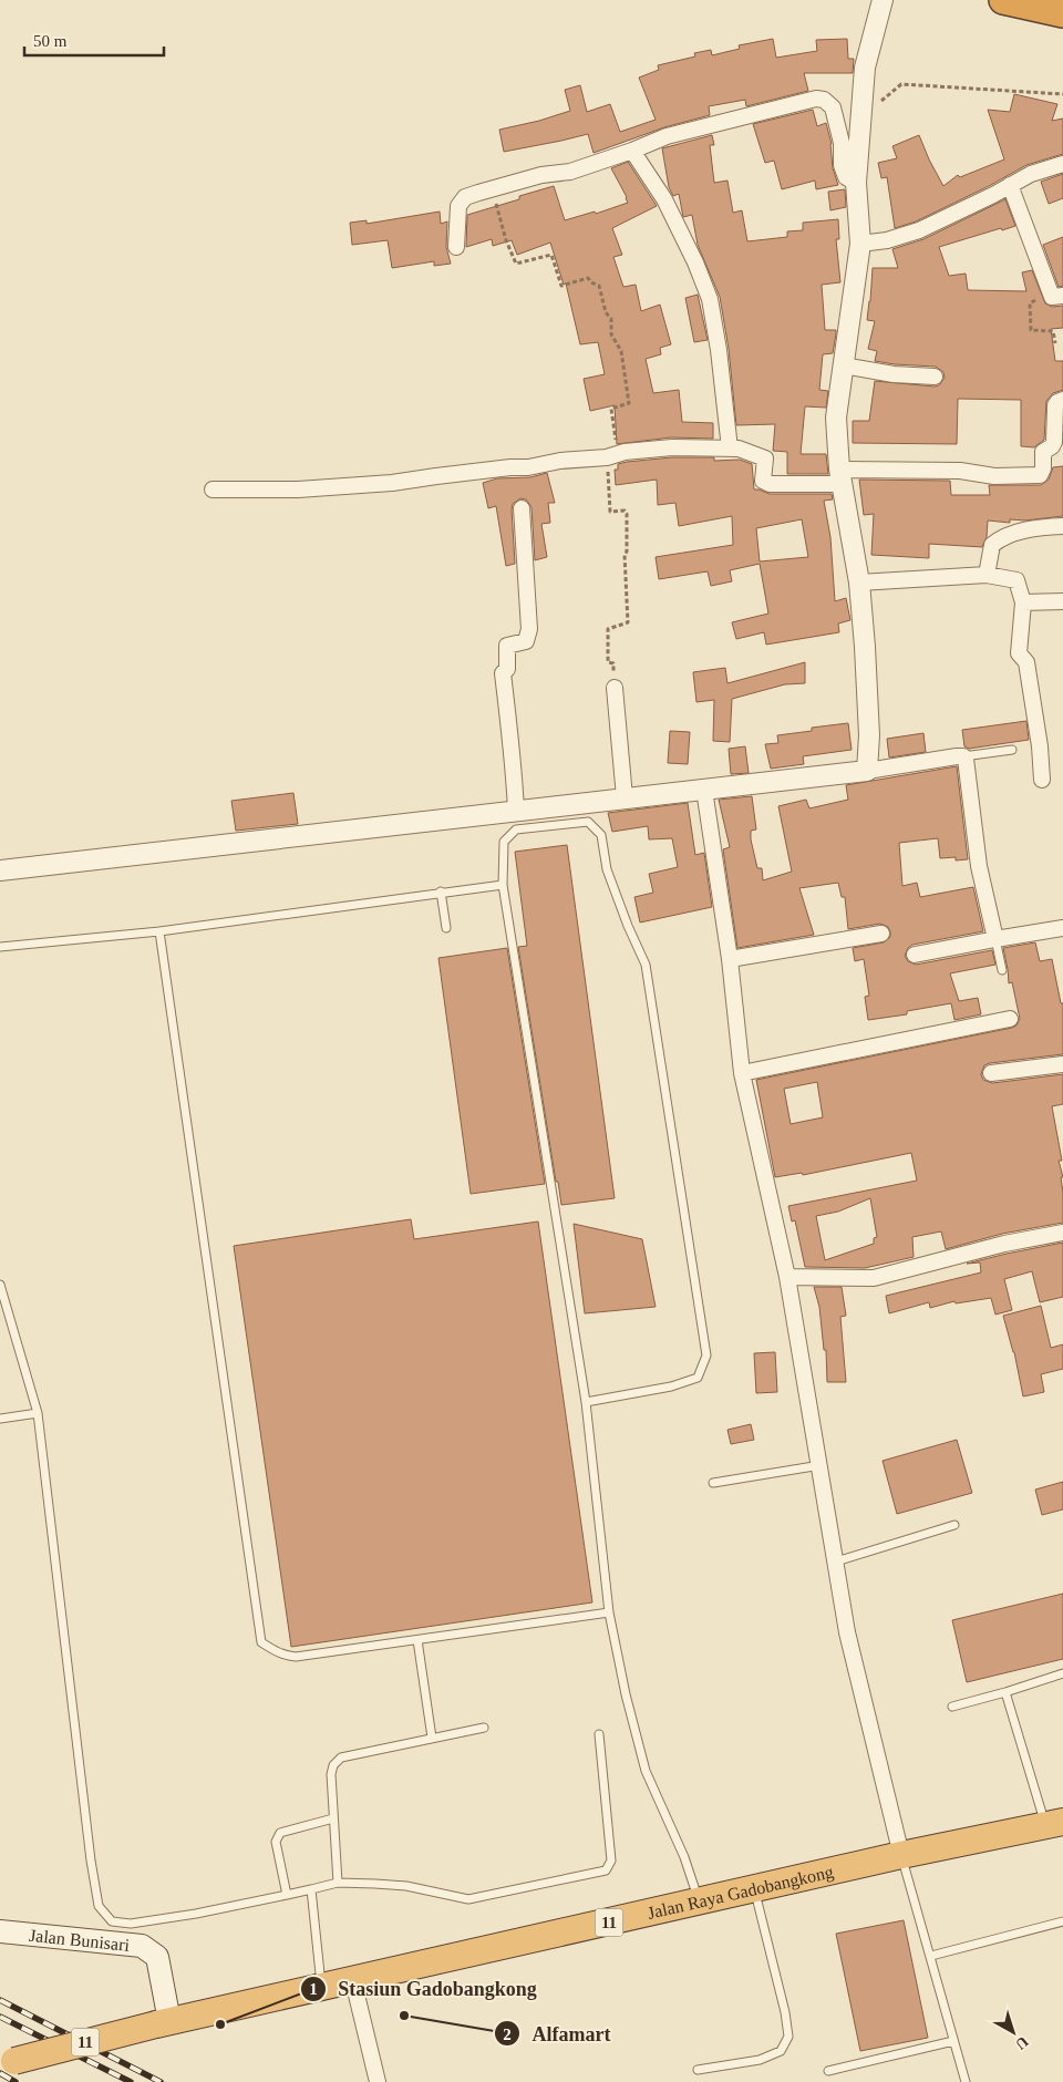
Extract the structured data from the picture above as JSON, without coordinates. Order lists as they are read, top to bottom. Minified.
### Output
{"streets":{"highway":["Jalan Raya Gadobangkong","11"],"main road":["Jalan Bunisari"]},"crossings":[["Jalan Raya Gadobangkong","Jalan Bunisari"]],"places":["Alfamart","Stasiun Gadobangkong"],"scale_bar":"50 m","north":"bottom right"}
